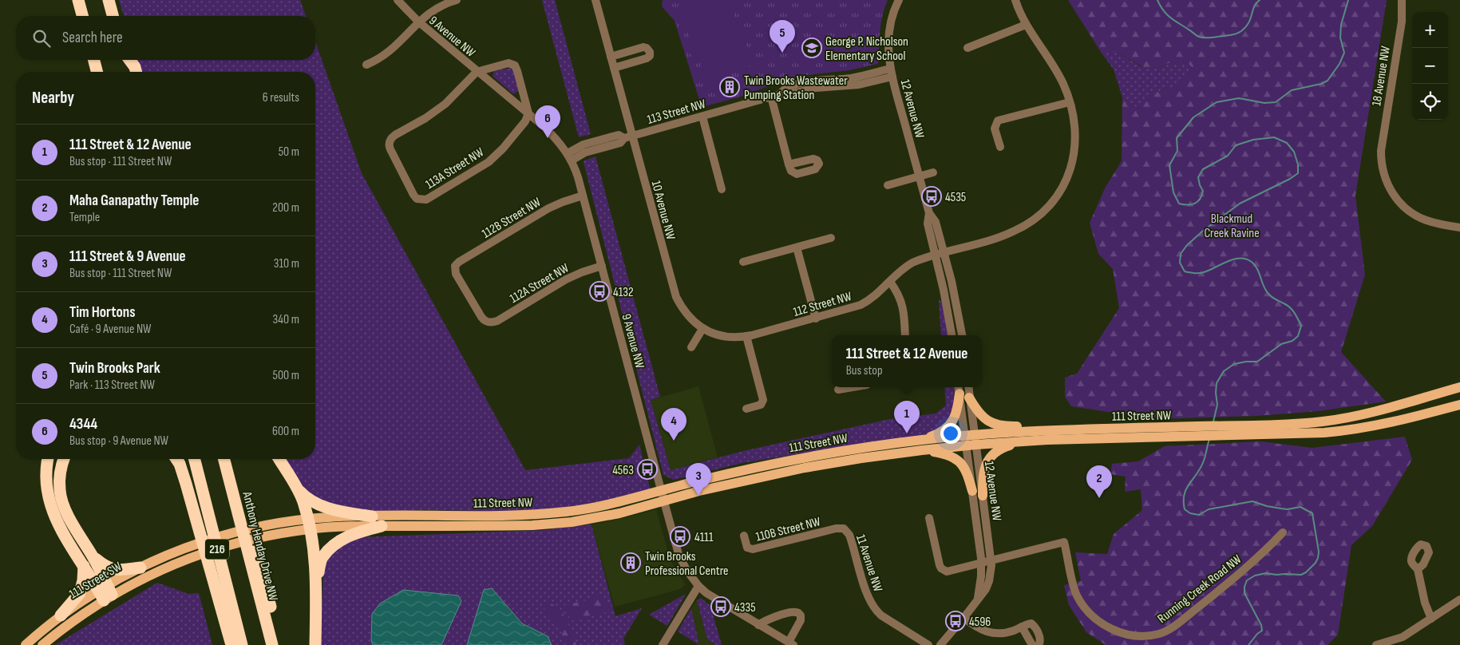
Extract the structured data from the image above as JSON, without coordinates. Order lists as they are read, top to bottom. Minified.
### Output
{"streets":{"highway":["Anthony Henday Drive NW","216"],"main road":["111 Street NW","111 Street SW"],"street":["9 Avenue NW","18 Avenue NW","12 Avenue NW","113 Street NW","113A Street NW","10 Avenue NW","112B Street NW","112A Street NW","112 Street NW","110B Street NW","11 Avenue NW","Running Creek Road NW"]},"crossings":[["9 Avenue NW","113 Street NW"],["9 Avenue NW","113A Street NW"],["9 Avenue NW","112B Street NW"],["9 Avenue NW","112A Street NW"],["9 Avenue NW","111 Street NW"],["12 Avenue NW","113 Street NW"],["12 Avenue NW","112 Street NW"],["12 Avenue NW","111 Street NW"],["12 Avenue NW","Running Creek Road NW"],["113 Street NW","10 Avenue NW"],["10 Avenue NW","112 Street NW"],["112B Street NW","112A Street NW"],["111 Street NW","111 Street SW"],["110B Street NW","11 Avenue NW"]],"parks":["Blackmud Creek Ravine"],"places":{"school or university":["George P. Nicholson Elementary School"],"building":["Twin Brooks Wastewater Pumping Station","Twin Brooks Professional Centre"],"bus stop":["4535","4132","4563","4111","4335","4596"]},"page":{"map_buttons":["+","−"],"search":"Search here","pins":["5","6","1","4","3","2"],"heading":["Nearby","6 results"],"list":[{"mark":"1","name":"111 Street & 12 Avenue","note":"Bus stop · 111 Street NW","value":"50 m"},{"mark":"2","name":"Maha Ganapathy Temple","note":"Temple","value":"200 m"},{"mark":"3","name":"111 Street & 9 Avenue","note":"Bus stop · 111 Street NW","value":"310 m"},{"mark":"4","name":"Tim Hortons","note":"Café · 9 Avenue NW","value":"340 m"},{"mark":"5","name":"Twin Brooks Park","note":"Park · 113 Street NW","value":"500 m"},{"mark":"6","name":"4344","note":"Bus stop · 9 Avenue NW","value":"600 m"}],"popup":["111 Street & 12 Avenue","Bus stop"]}}
